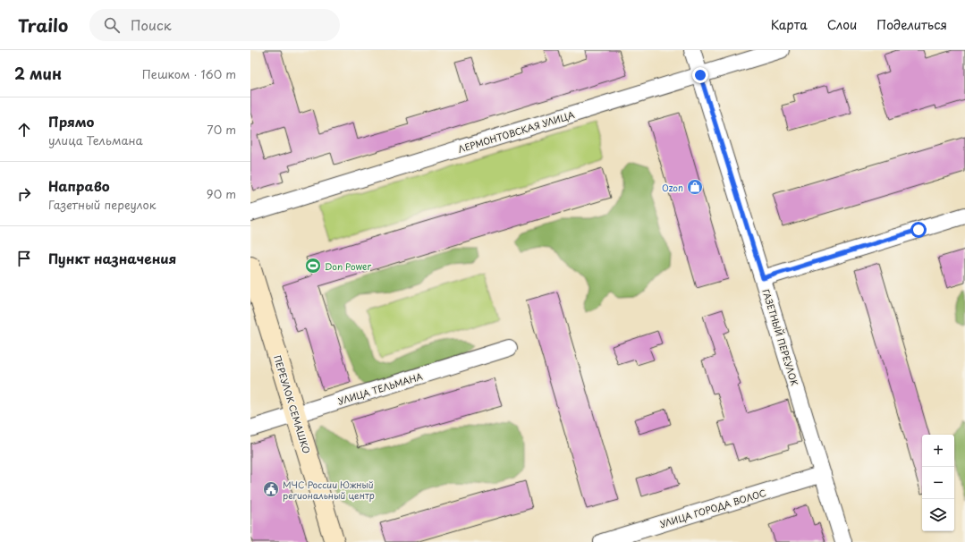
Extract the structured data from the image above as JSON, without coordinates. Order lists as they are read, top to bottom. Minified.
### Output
{"streets":{"street":["ЛЕРМОНТОВСКАЯ УЛИЦА","ГАЗЕТНЫЙ ПЕРЕУЛОК","УЛИЦА ТЕЛЬМАНА","ПЕРЕУЛОК СЕМАШКО","УЛИЦА ГОРОДА ВОЛОС"]},"crossings":[["ЛЕРМОНТОВСКАЯ УЛИЦА","ГАЗЕТНЫЙ ПЕРЕУЛОК"],["ГАЗЕТНЫЙ ПЕРЕУЛОК","УЛИЦА ГОРОДА ВОЛОС"],["УЛИЦА ТЕЛЬМАНА","ПЕРЕУЛОК СЕМАШКО"]],"places":{"shop":["Ozon"],"sports":["Don Power"],"public building":["МЧС России Южный региональный центр"]},"page":{"header":"Trailo","search":"Поиск","nav":["Карта","Слои","Поделиться"],"heading":["2 мин","Пешком · 160 m"],"list":[["Прямо","улица Тельмана","70 m"],["Направо","Газетный переулок","90 m"],"Пункт назначения"],"map_buttons":["+","−"]}}
